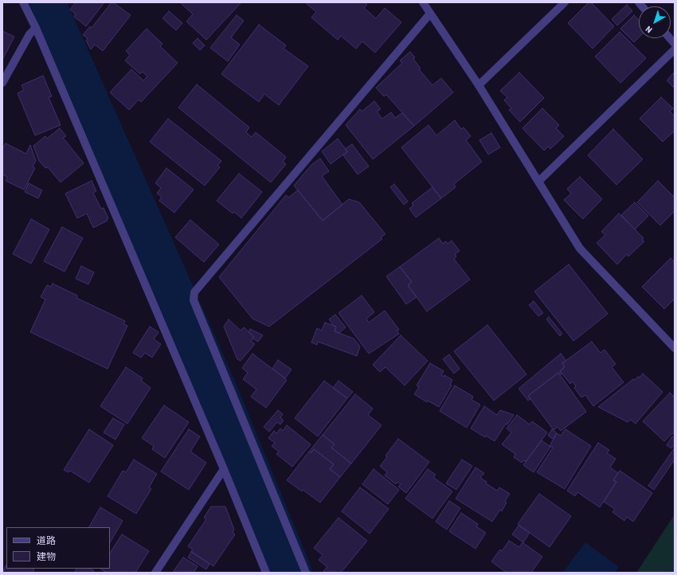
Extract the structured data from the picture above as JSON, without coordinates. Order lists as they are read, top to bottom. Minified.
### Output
{"legend":["道路","建物"],"north":"bottom left"}
